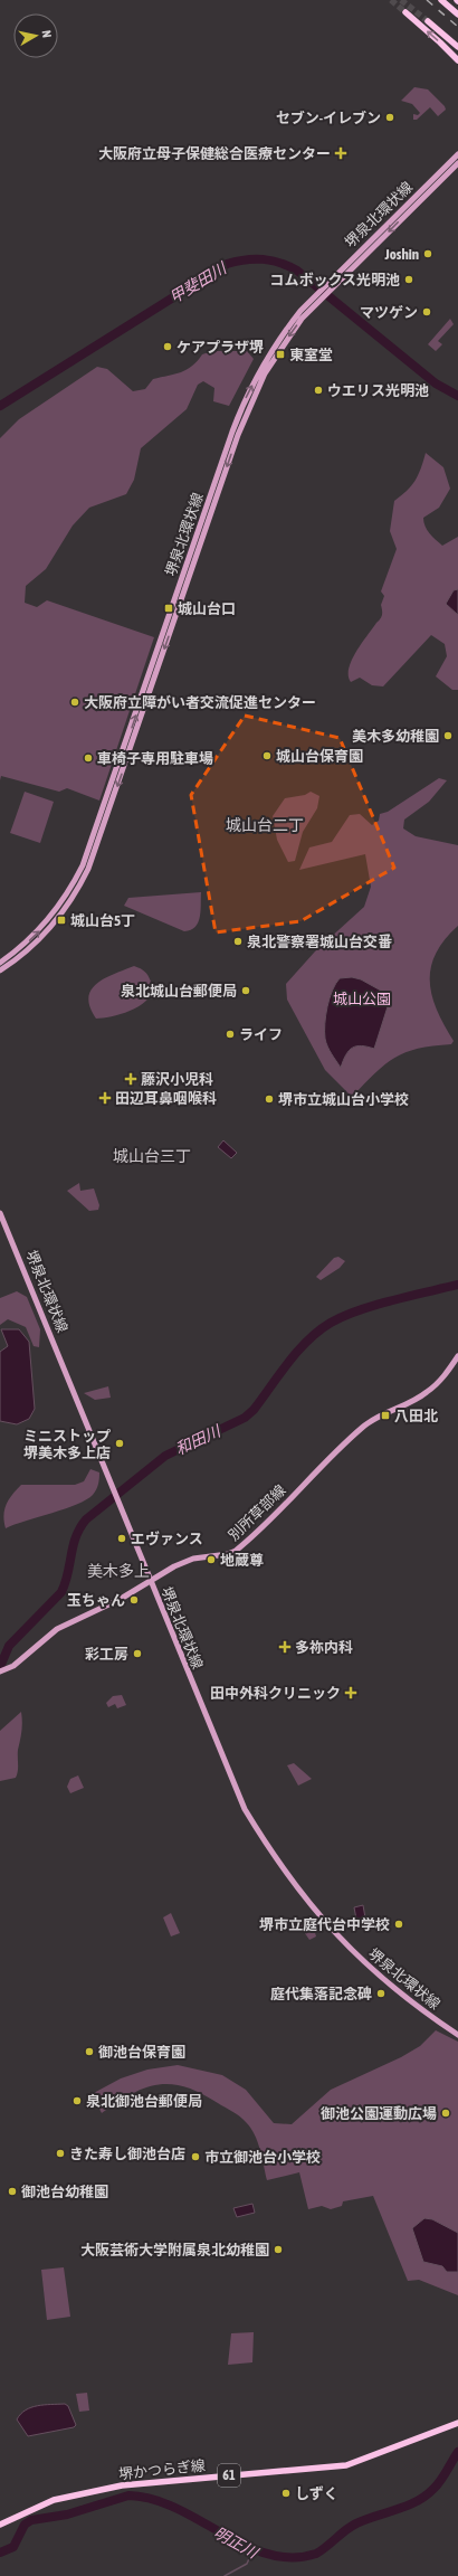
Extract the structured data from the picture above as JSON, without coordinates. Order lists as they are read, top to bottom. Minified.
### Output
{"streets":{"main road":["堺泉北環状線","別所草部線","堺かつらぎ線","61"]},"crossings":[["堺泉北環状線","別所草部線"]],"districts":["城山台二丁","城山台三丁","美木多上"],"water":["甲斐田川","和田川","明正川"],"parks":["城山公園"],"places":{"other":["セブン-イレブン","Joshin","コムボックス光明池","マツゲン","ケアプラザ堺","ウエリス光明池","大阪府立障がい者交流促進センター","美木多幼稚園","城山台保育園","車椅子専用駐車場","泉北警察署城山台交番","泉北城山台郵便局","ライフ","堺市立城山台小学校","ミニストップ 堺美木多上店","エヴァンス","地蔵尊","玉ちゃん","彩工房","堺市立庭代台中学校","庭代集落記念碑","御池台保育園","泉北御池台郵便局","御池公園運動広場","きた寿し御池台店","市立御池台小学校","御池台幼稚園","大阪芸術大学附属泉北幼稚園","しずく"],"health":["大阪府立母子保健総合医療センター","藤沢小児科","田辺耳鼻咽喉科","多祢内科","田中外科クリニック"],"transit":["東室堂","城山台口","城山台5丁","八田北"]},"north":"right"}
